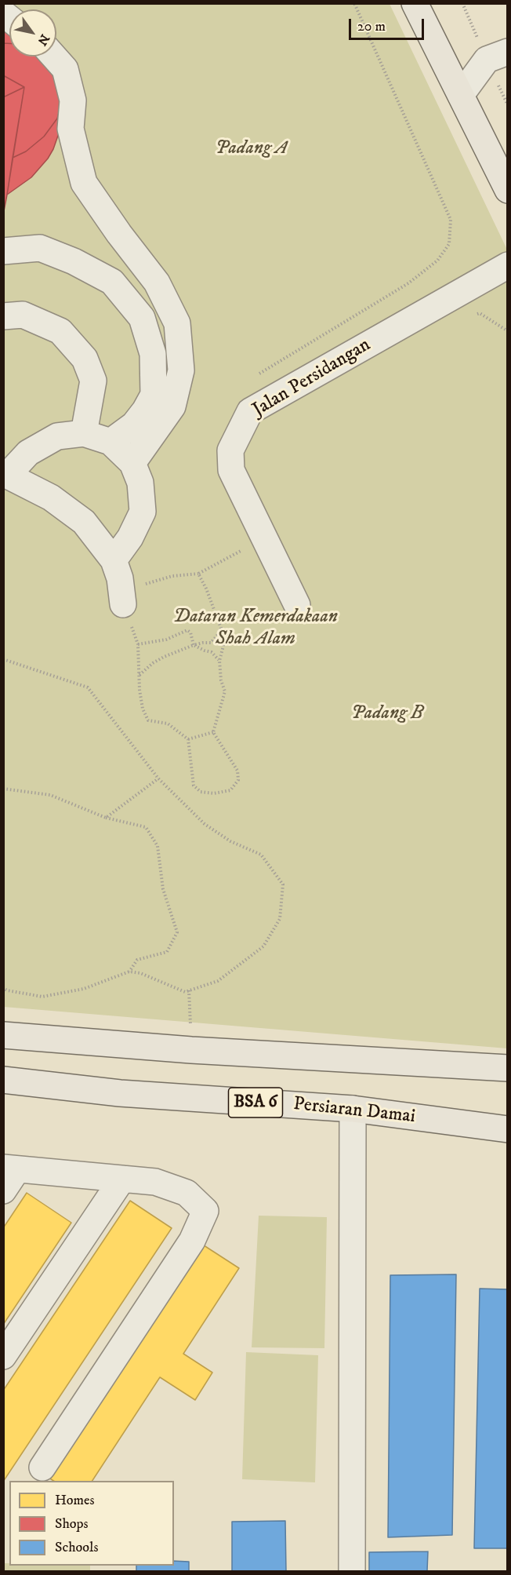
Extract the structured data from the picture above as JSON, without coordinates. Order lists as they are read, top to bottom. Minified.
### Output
{"streets":{"main road":["BSA 6","Persiaran Damai"],"street":["Jalan Persidangan"]},"parks":["Padang A","Dataran Kemerdakaan Shah Alam","Padang B"],"legend":["Homes","Shops","Schools"],"scale_bar":"20 m","north":"bottom right"}
